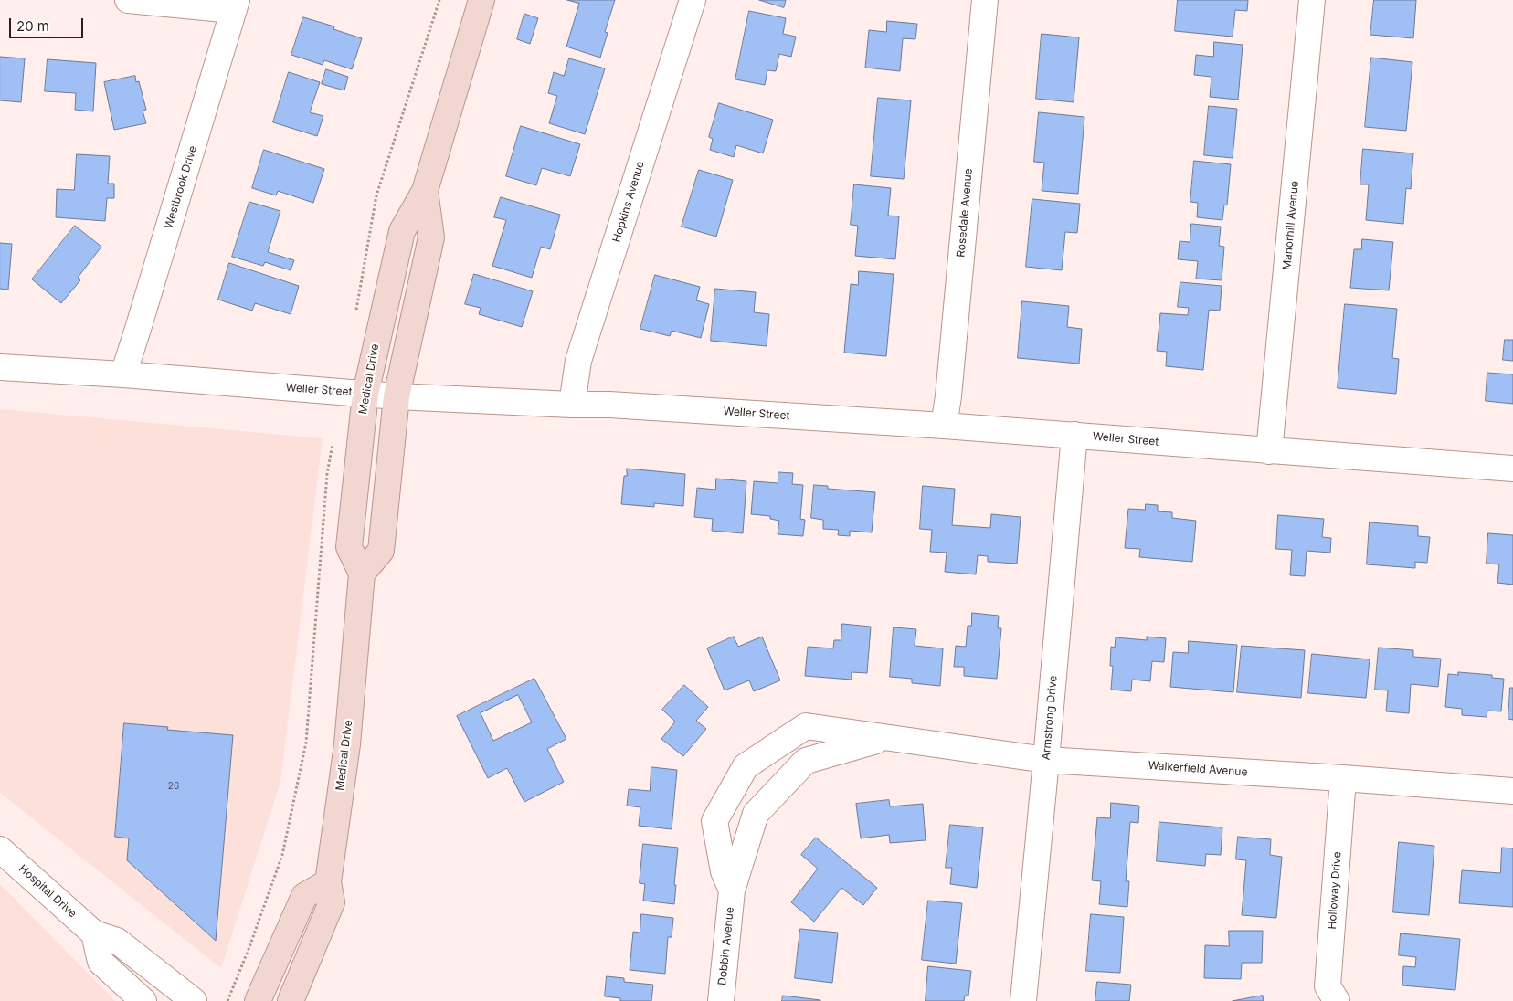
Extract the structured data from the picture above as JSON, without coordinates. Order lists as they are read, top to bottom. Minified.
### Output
{"streets":{"main road":["Medical Drive"],"street":["Westbrook Drive","Hopkins Avenue","Rosedale Avenue","Manorhill Avenue","Weller Street","Armstrong Drive","Walkerfield Avenue","Holloway Drive","Hospital Drive","Dobbin Avenue"]},"crossings":[["Westbrook Drive","Weller Street"],["Hopkins Avenue","Weller Street"],["Rosedale Avenue","Weller Street"],["Manorhill Avenue","Weller Street"],["Medical Drive","Weller Street"],["Weller Street","Armstrong Drive"],["Armstrong Drive","Walkerfield Avenue"],["Walkerfield Avenue","Holloway Drive"],["Walkerfield Avenue","Dobbin Avenue"]],"house_numbers":["26"],"scale_bar":"20 m"}
